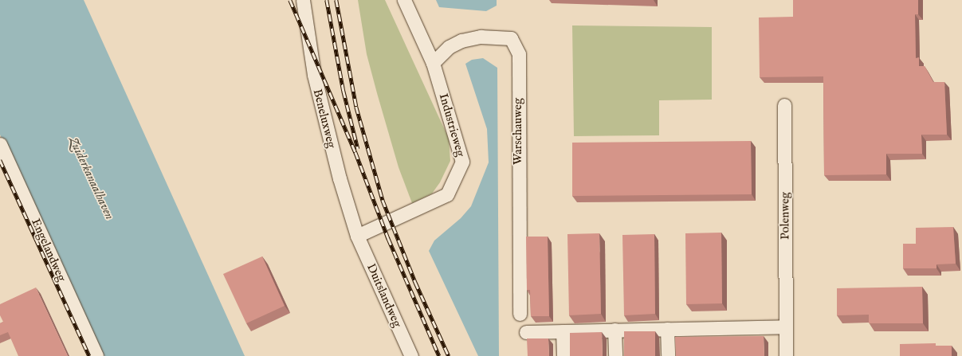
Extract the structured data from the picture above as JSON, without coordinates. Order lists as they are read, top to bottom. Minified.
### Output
{"streets":{"street":["Beneluxweg","Industrieweg","Warschauweg","Polenweg","Engelandweg","Duitslandweg"]},"crossings":[["Beneluxweg","Industrieweg"],["Beneluxweg","Duitslandweg"],["Industrieweg","Warschauweg"],["Industrieweg","Duitslandweg"]],"water":["Zuiderkanaalhaven"]}
